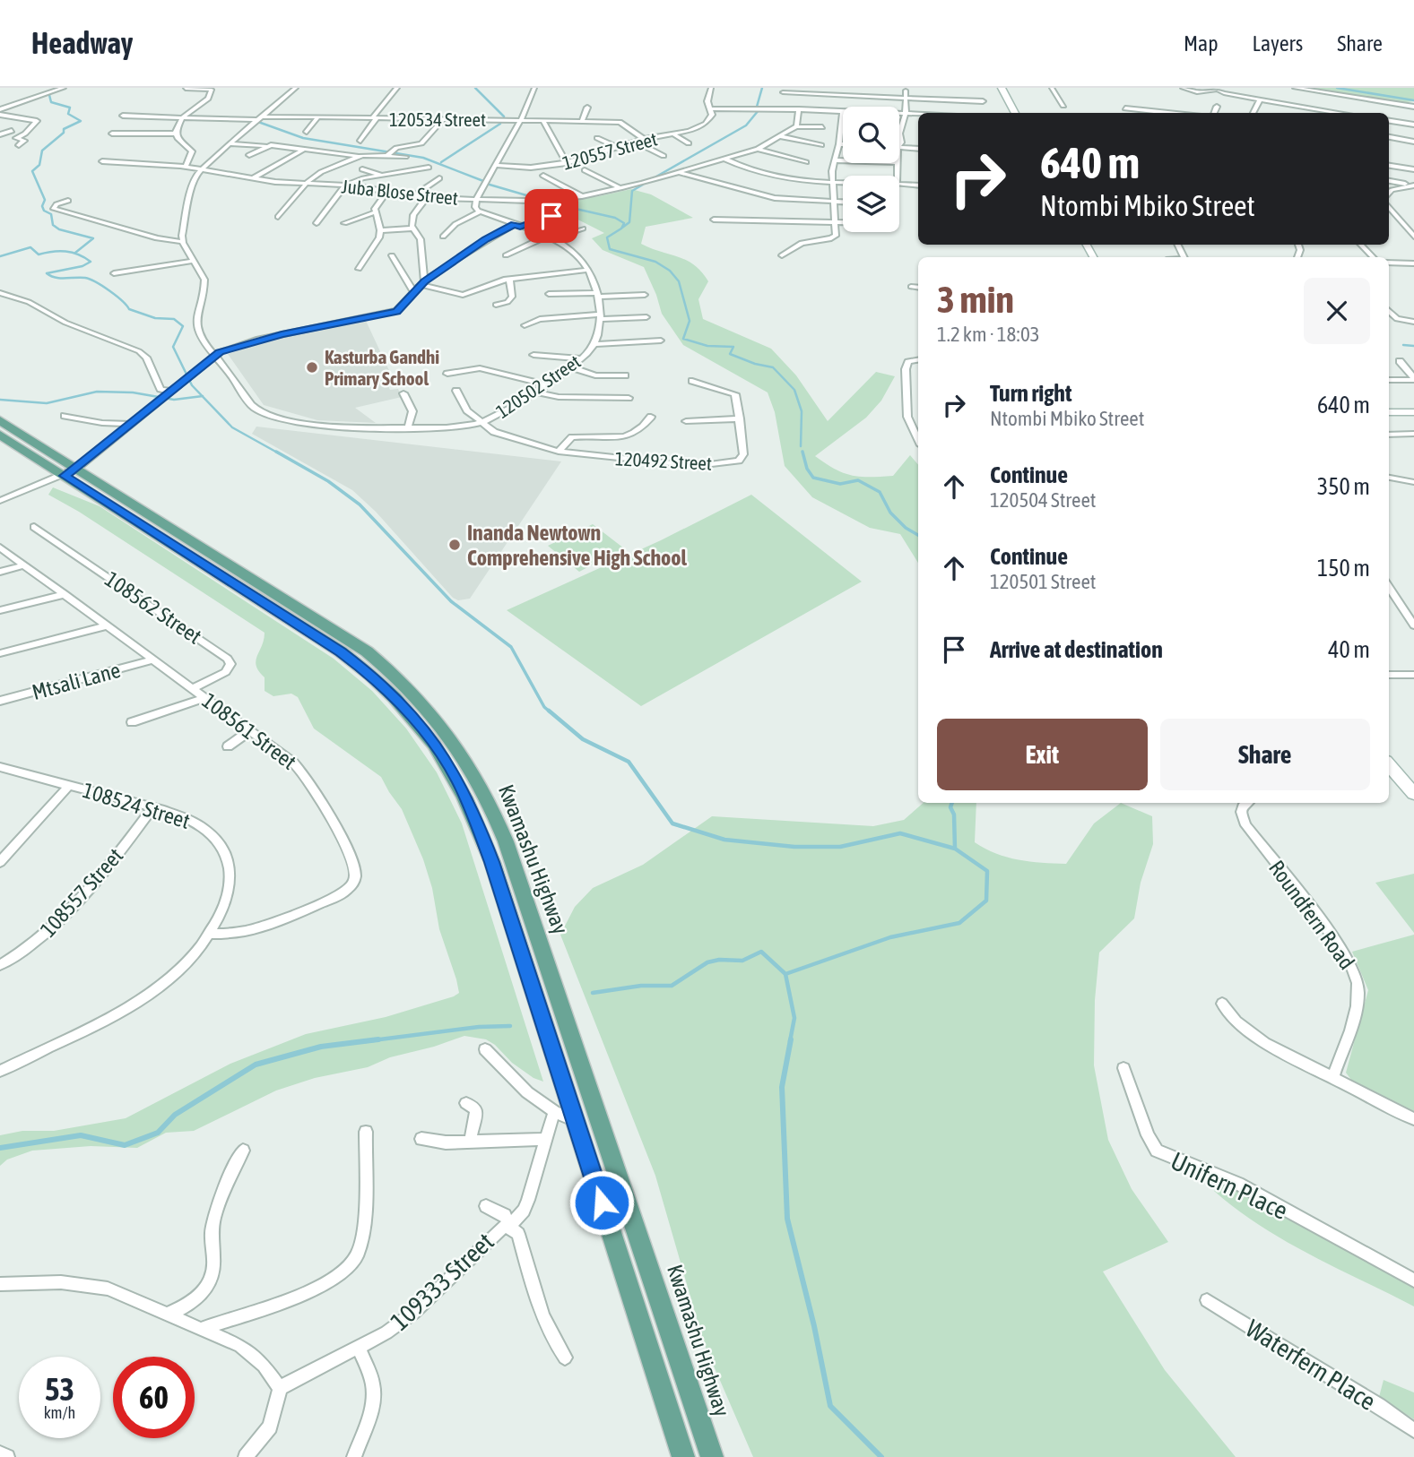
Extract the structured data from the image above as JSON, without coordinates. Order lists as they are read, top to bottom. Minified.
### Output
{"streets":{"main road":["Kwamashu Highway"],"street":["120534 Street","120557 Street","Juba Blose Street","120502 Street","120492 Street","108562 Street","Mtsali Lane","108561 Street","108524 Street","108557 Street","Roundfern Road","Unifern Place","109333 Street","Waterfern Place"]},"crossings":[["120534 Street","120557 Street"],["120502 Street","120492 Street"],["108562 Street","108561 Street"],["Mtsali Lane","108561 Street"],["108561 Street","108524 Street"],["108524 Street","108557 Street"]],"places":["Kasturba Gandhi Primary School","Inanda Newtown Comprehensive High School"],"page":{"header":"Headway","nav":["Map","Layers","Share"],"turn":["640 m","Ntombi Mbiko Street"],"heading":["3 min","1.2 km · 18:03"],"list":[{"name":"Turn right","note":"Ntombi Mbiko Street","value":"640 m"},{"name":"Continue","note":"120504 Street","value":"350 m"},{"name":"Continue","note":"120501 Street","value":"150 m"},{"name":"Arrive at destination","value":"40 m"}],"buttons":["Exit","Share"],"speed":"53 km/h","limit":"60"}}
